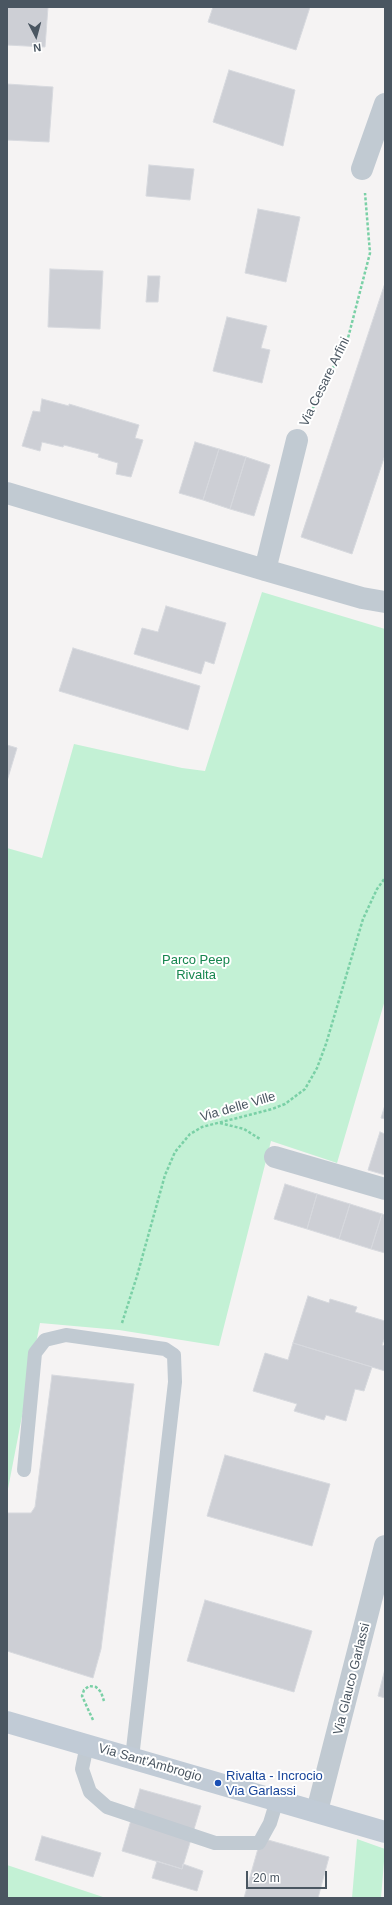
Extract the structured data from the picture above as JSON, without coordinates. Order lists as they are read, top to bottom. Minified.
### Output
{"streets":{"main road":["Via Sant'Ambrogio"],"street":["Via Cesare Arfini","Via Glauco Garlassi"],"path":["Via delle Ville"]},"crossings":[["Via Glauco Garlassi","Via Sant'Ambrogio"]],"parks":["Parco Peep Rivalta"],"places":["Rivalta - Incrocio Via Garlassi"],"scale_bar":"20 m","north":"bottom"}
